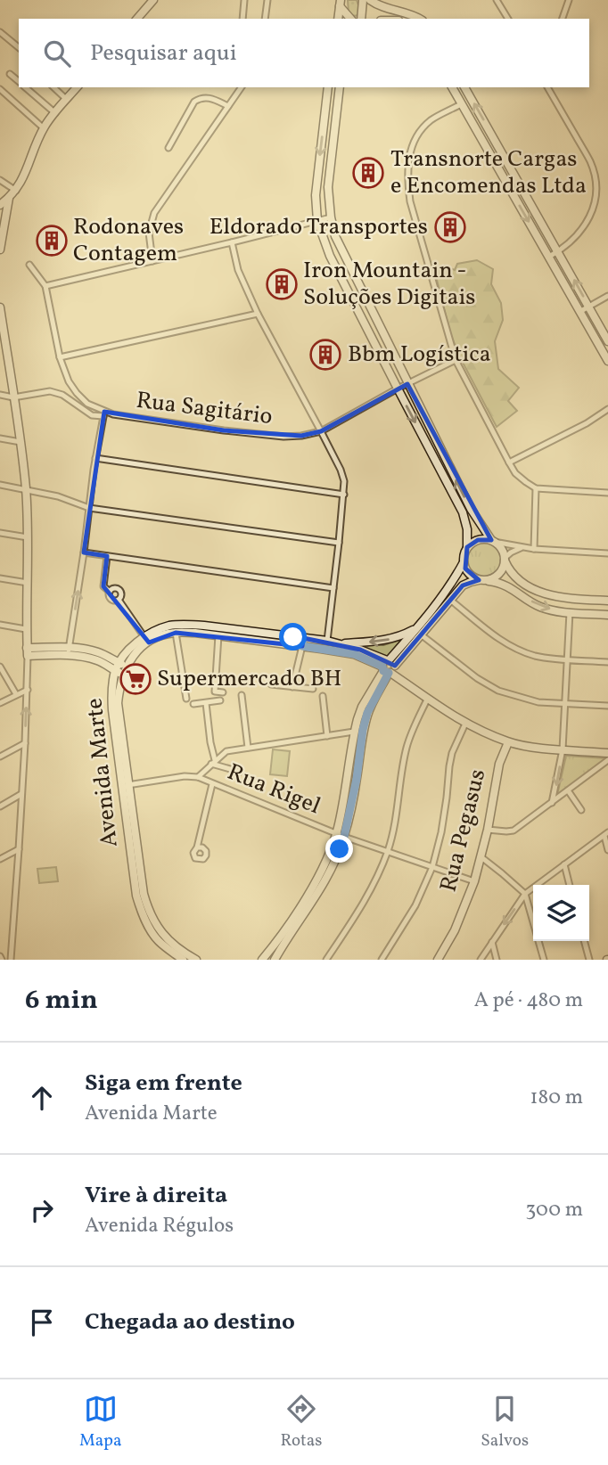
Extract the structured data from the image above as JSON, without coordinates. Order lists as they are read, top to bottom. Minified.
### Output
{"streets":{"street":["Rua Sagitário","Avenida Marte","Rua Rigel","Rua Pegasus"]},"crossings":[["Avenida Marte","Rua Rigel"],["Rua Rigel","Rua Pegasus"]],"places":{"building":["Transnorte Cargas e Encomendas Ltda","Eldorado Transportes","Rodonaves Contagem","Iron Mountain - Soluções Digitais","Bbm Logística"],"supermarket":["Supermercado BH"]},"page":{"search":"Pesquisar aqui","heading":["6 min","A pé · 480 m"],"list":[["Siga em frente","Avenida Marte","180 m"],["Vire à direita","Avenida Régulos","300 m"],"Chegada ao destino"],"nav":["Mapa","Rotas","Salvos"]}}
